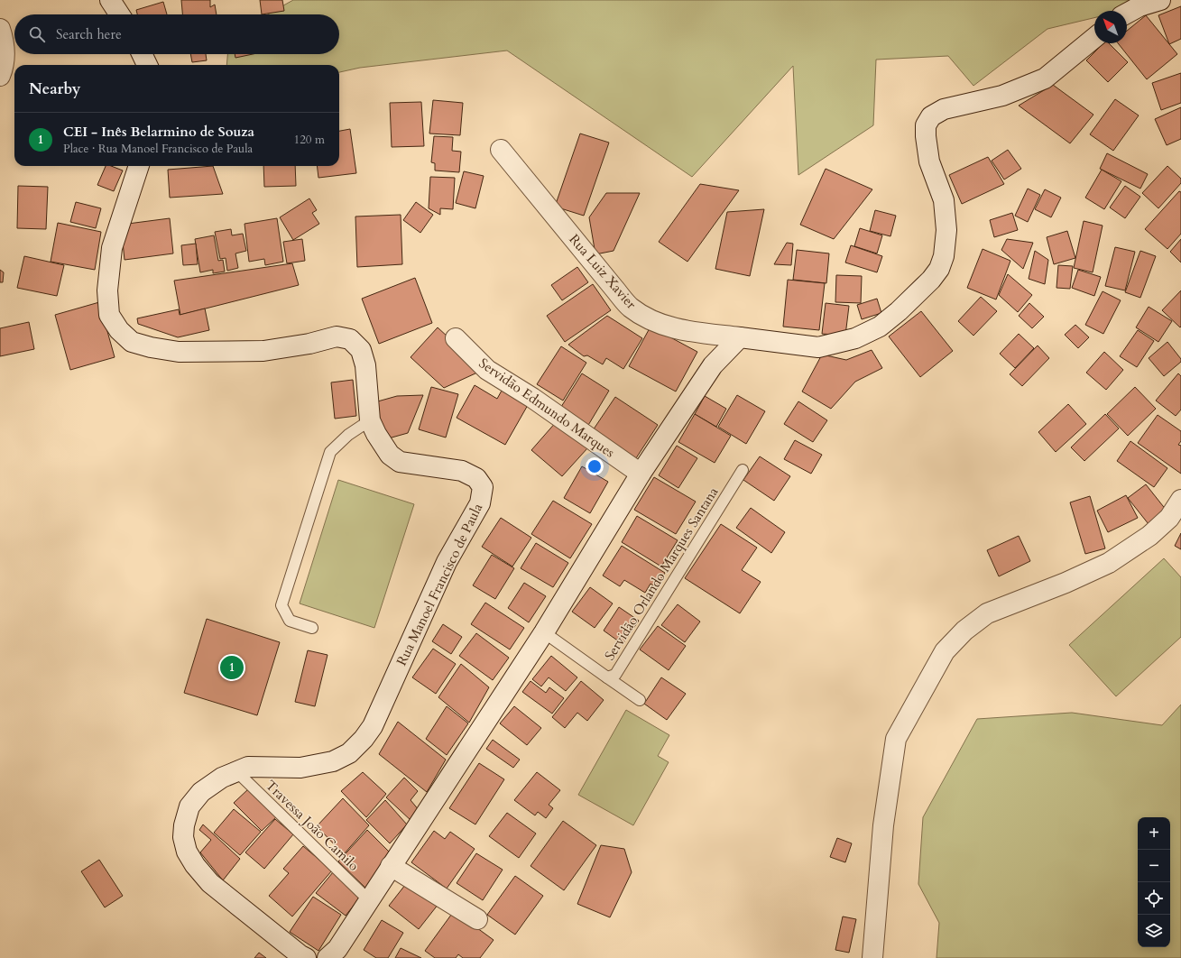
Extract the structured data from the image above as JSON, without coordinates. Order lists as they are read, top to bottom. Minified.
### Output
{"streets":{"street":["Rua Luiz Xavier","Servidão Edmundo Marques","Rua Manoel Francisco de Paula"],"lane":["Servidão Orlando Marques Santana","Travessa João Camilo"]},"crossings":[["Rua Manoel Francisco de Paula","Travessa João Camilo"]],"north":"top left","page":{"search":"Search here","heading":"Nearby","list":[{"mark":"1","name":"CEI - Inês Belarmino de Souza","note":"Place · Rua Manoel Francisco de Paula","value":"120 m"}],"pins":"1","map_buttons":["+","−"]}}
